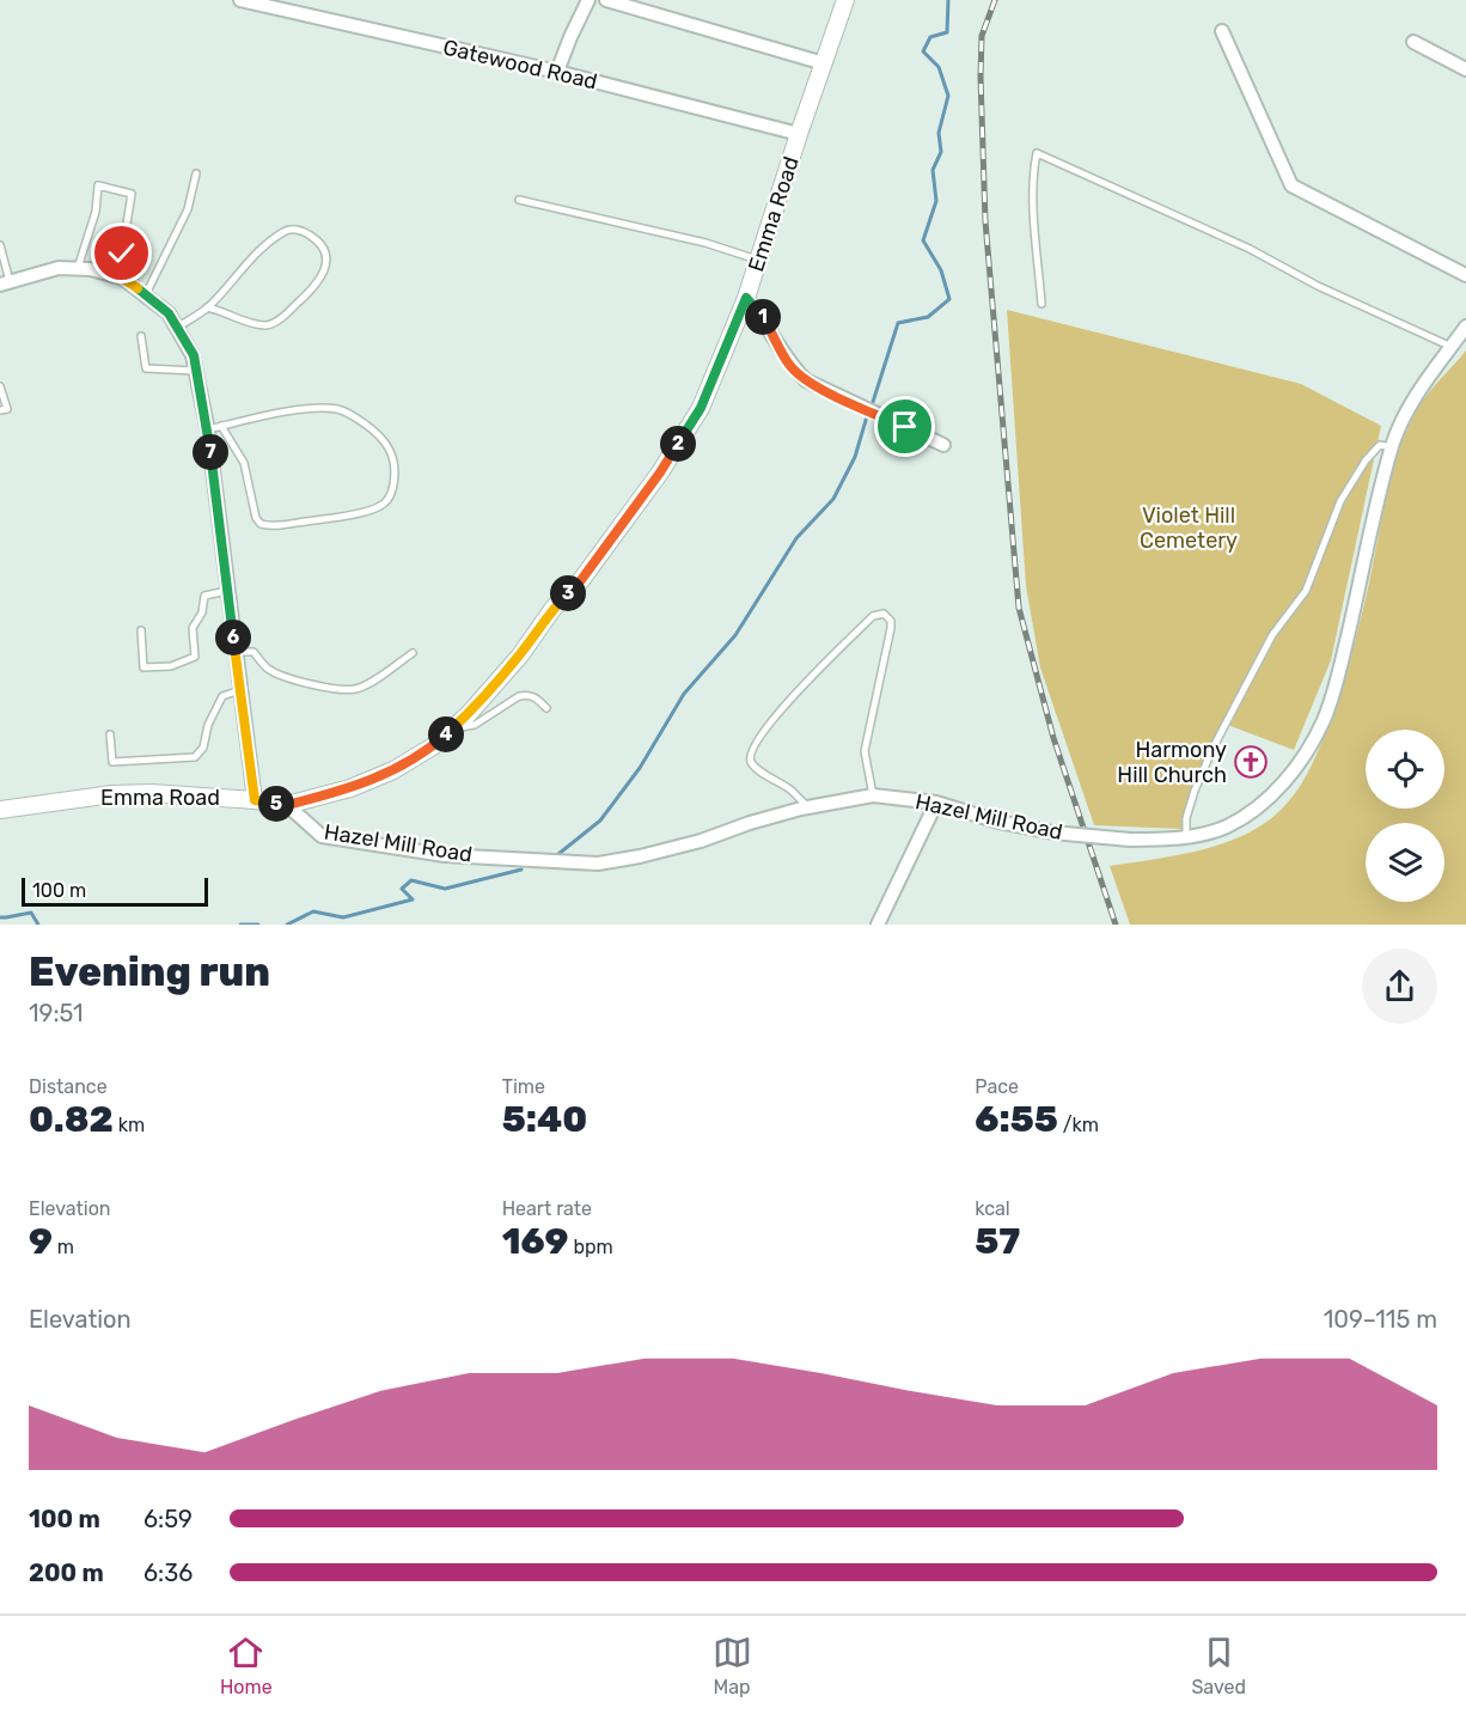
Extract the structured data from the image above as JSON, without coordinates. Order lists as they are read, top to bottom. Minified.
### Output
{"streets":{"street":["Gatewood Road","Emma Road","Hazel Mill Road"]},"crossings":[["Gatewood Road","Emma Road"],["Emma Road","Hazel Mill Road"]],"parks":["Violet Hill Cemetery"],"places":{"church":["Harmony Hill Church"]},"scale_bar":"100 m","page":{"pins":["1","2","7","3","6","4","5"],"scale":"100 m","heading":["Evening run","19:51"],"stats":[["Distance","0.82 km"],["Time","5:40"],["Pace","6:55 /km"],["Elevation","9 m"],["Heart rate","169 bpm"],["kcal","57"]],"chart":["Elevation","109–115 m"],"list":[{"name":"100 m","note":"6:59"},{"name":"200 m","note":"6:36"}],"tabs":["Home","Map","Saved"]}}
